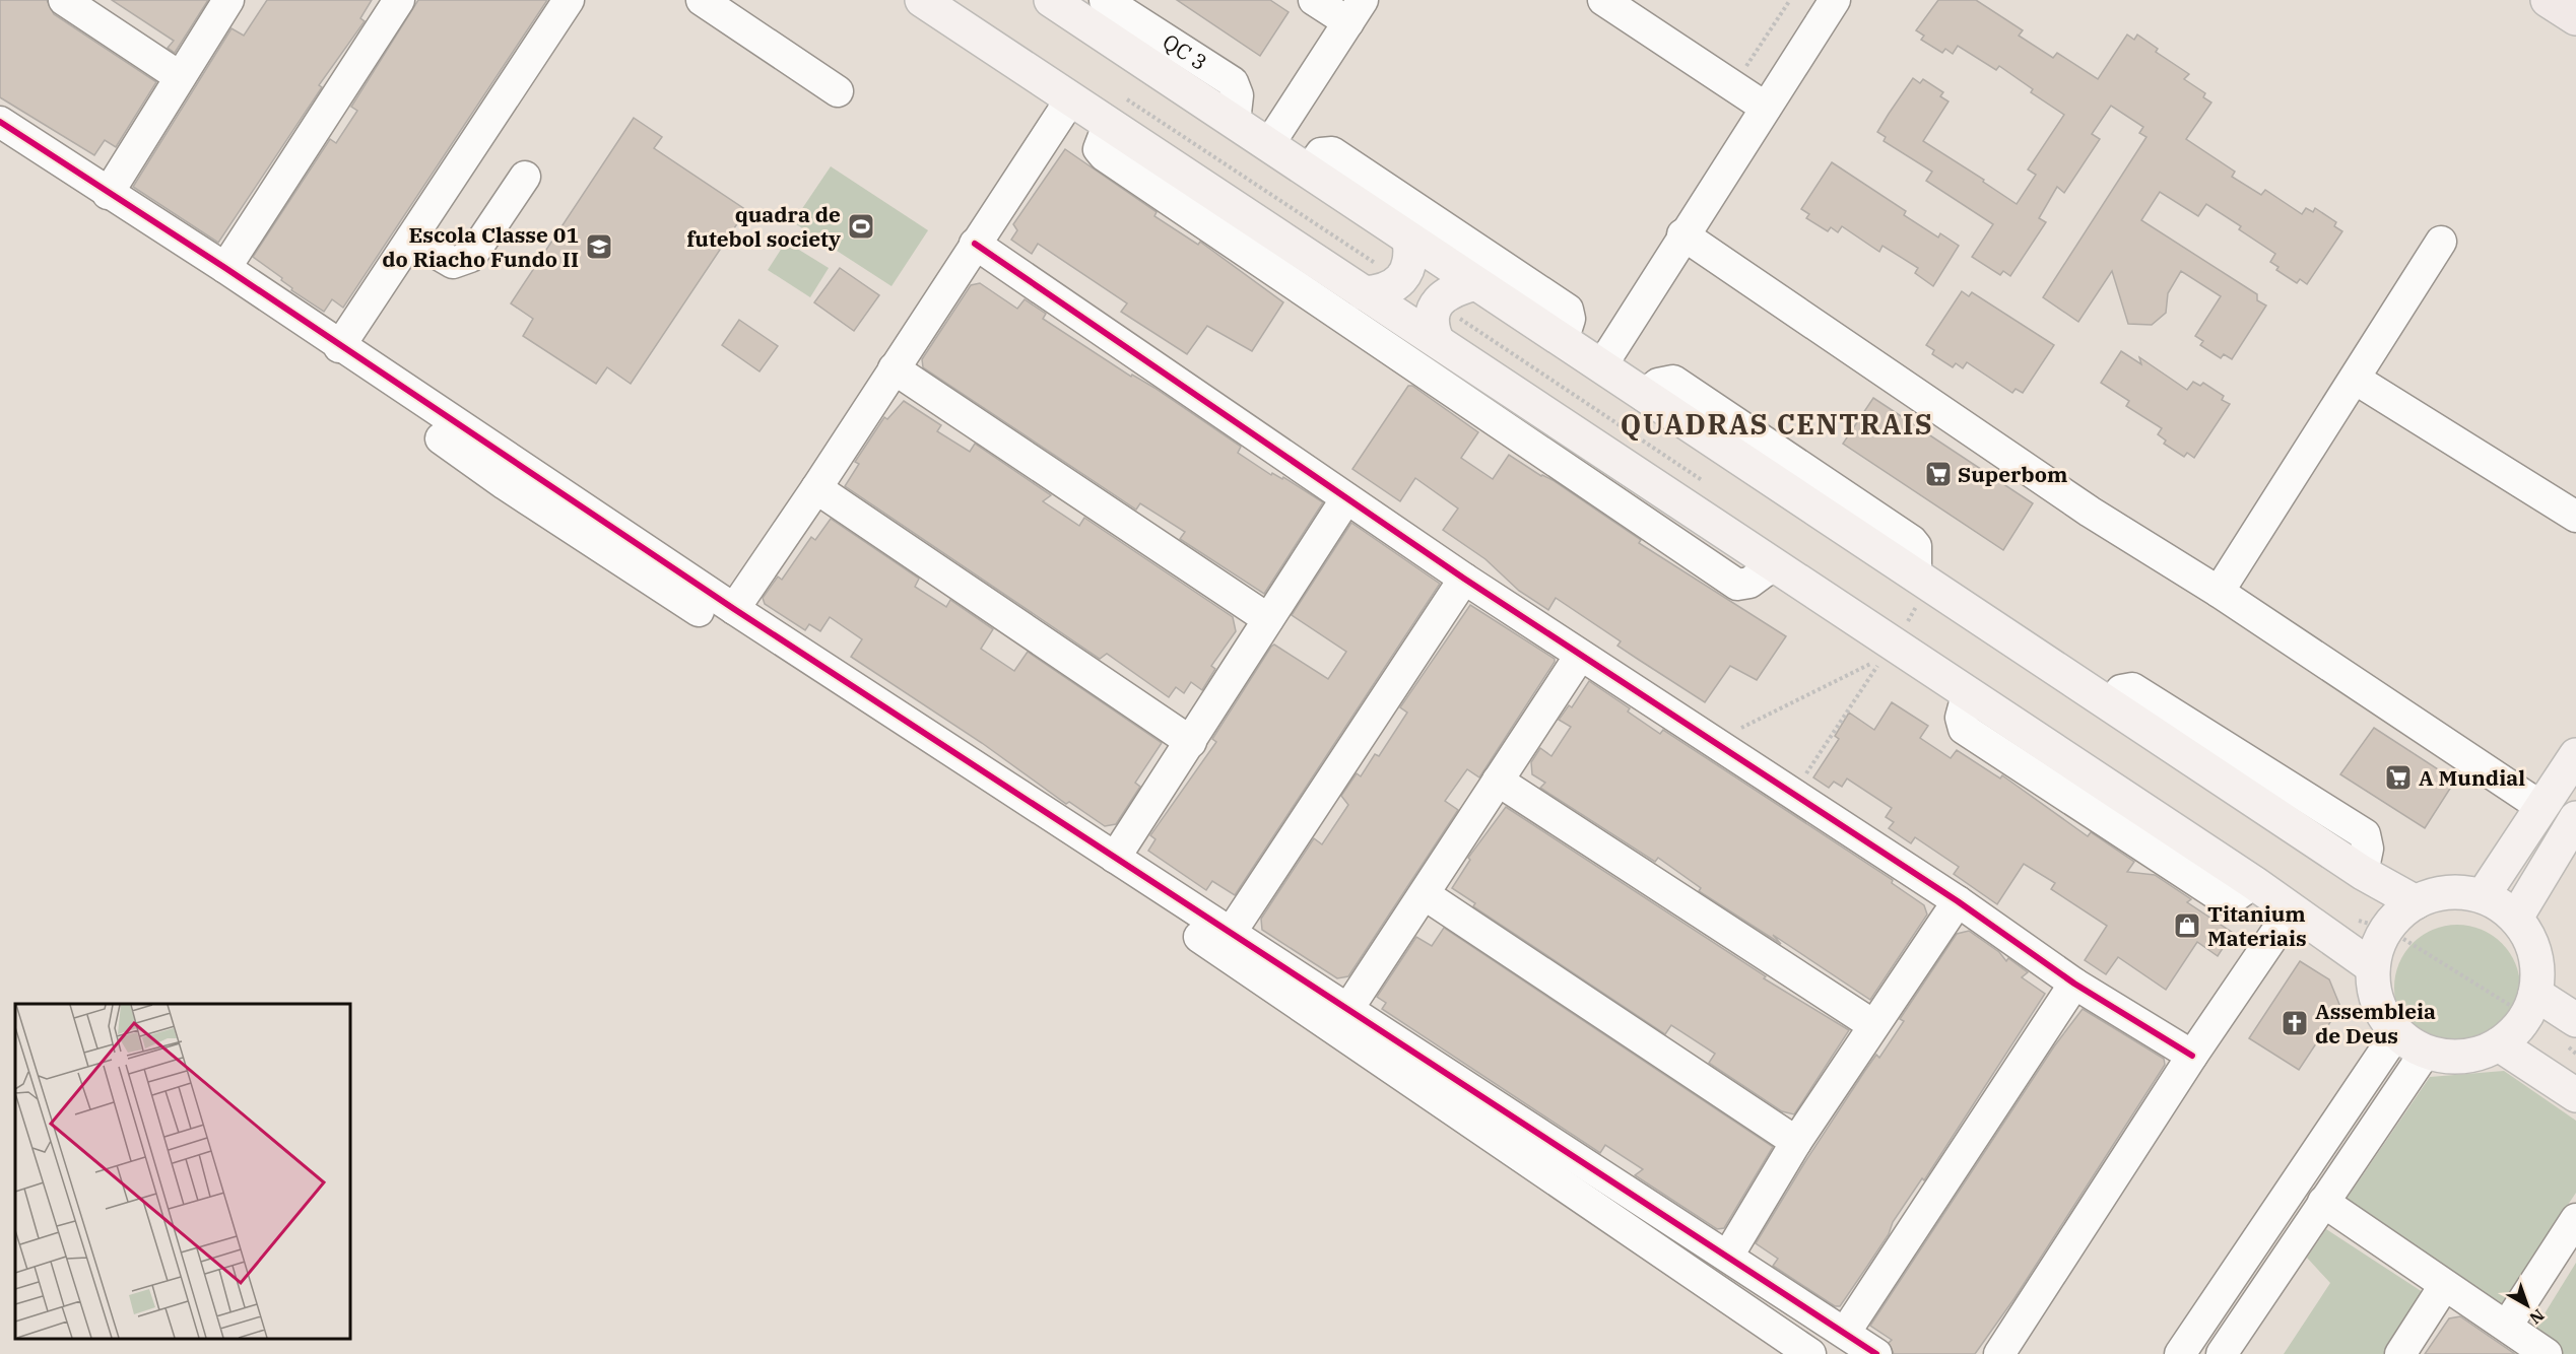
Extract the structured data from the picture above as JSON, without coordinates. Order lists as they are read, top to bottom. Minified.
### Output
{"streets":{"street":["QC 3"]},"districts":["QUADRAS CENTRAIS"],"places":{"sports":["quadra de futebol society"],"school or university":["Escola Classe 01 do Riacho Fundo II"],"supermarket":["Superbom","A Mundial"],"shop":["Titanium Materiais"],"church":["Assembleia de Deus"]},"north":"bottom right"}
